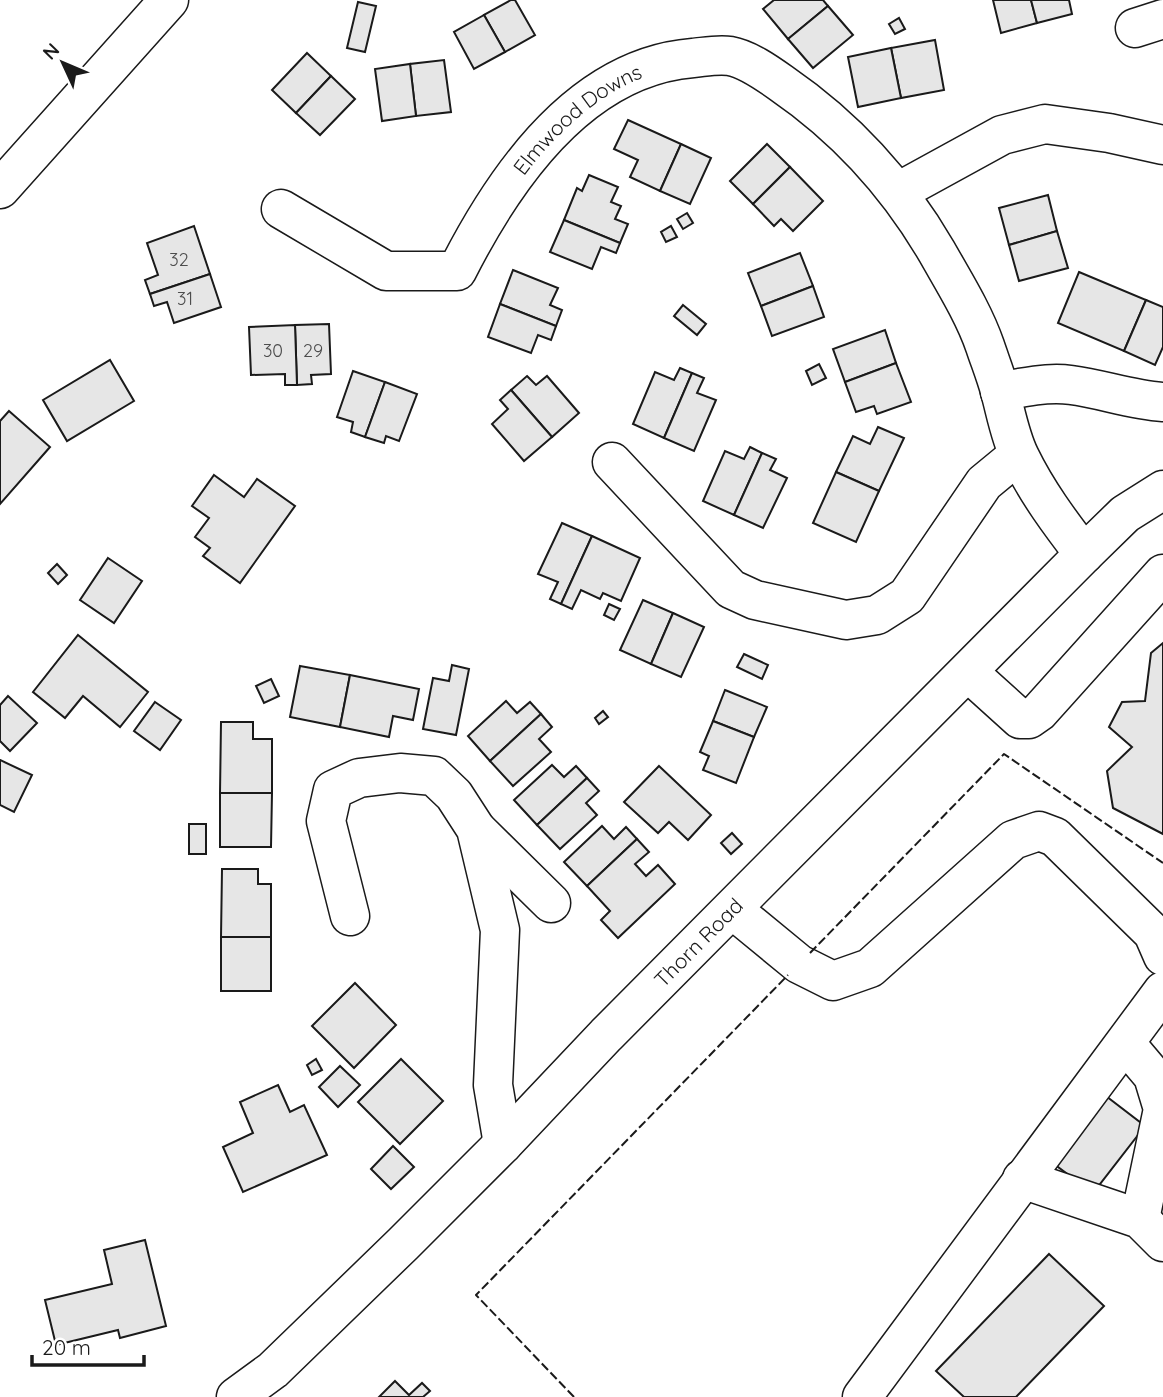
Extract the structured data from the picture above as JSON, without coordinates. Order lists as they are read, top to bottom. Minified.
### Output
{"streets":{"street":["Elmwood Downs","Thorn Road"]},"crossings":[["Elmwood Downs","Thorn Road"]],"house_numbers":["32","31","30","29"],"scale_bar":"20 m","north":"top left"}
